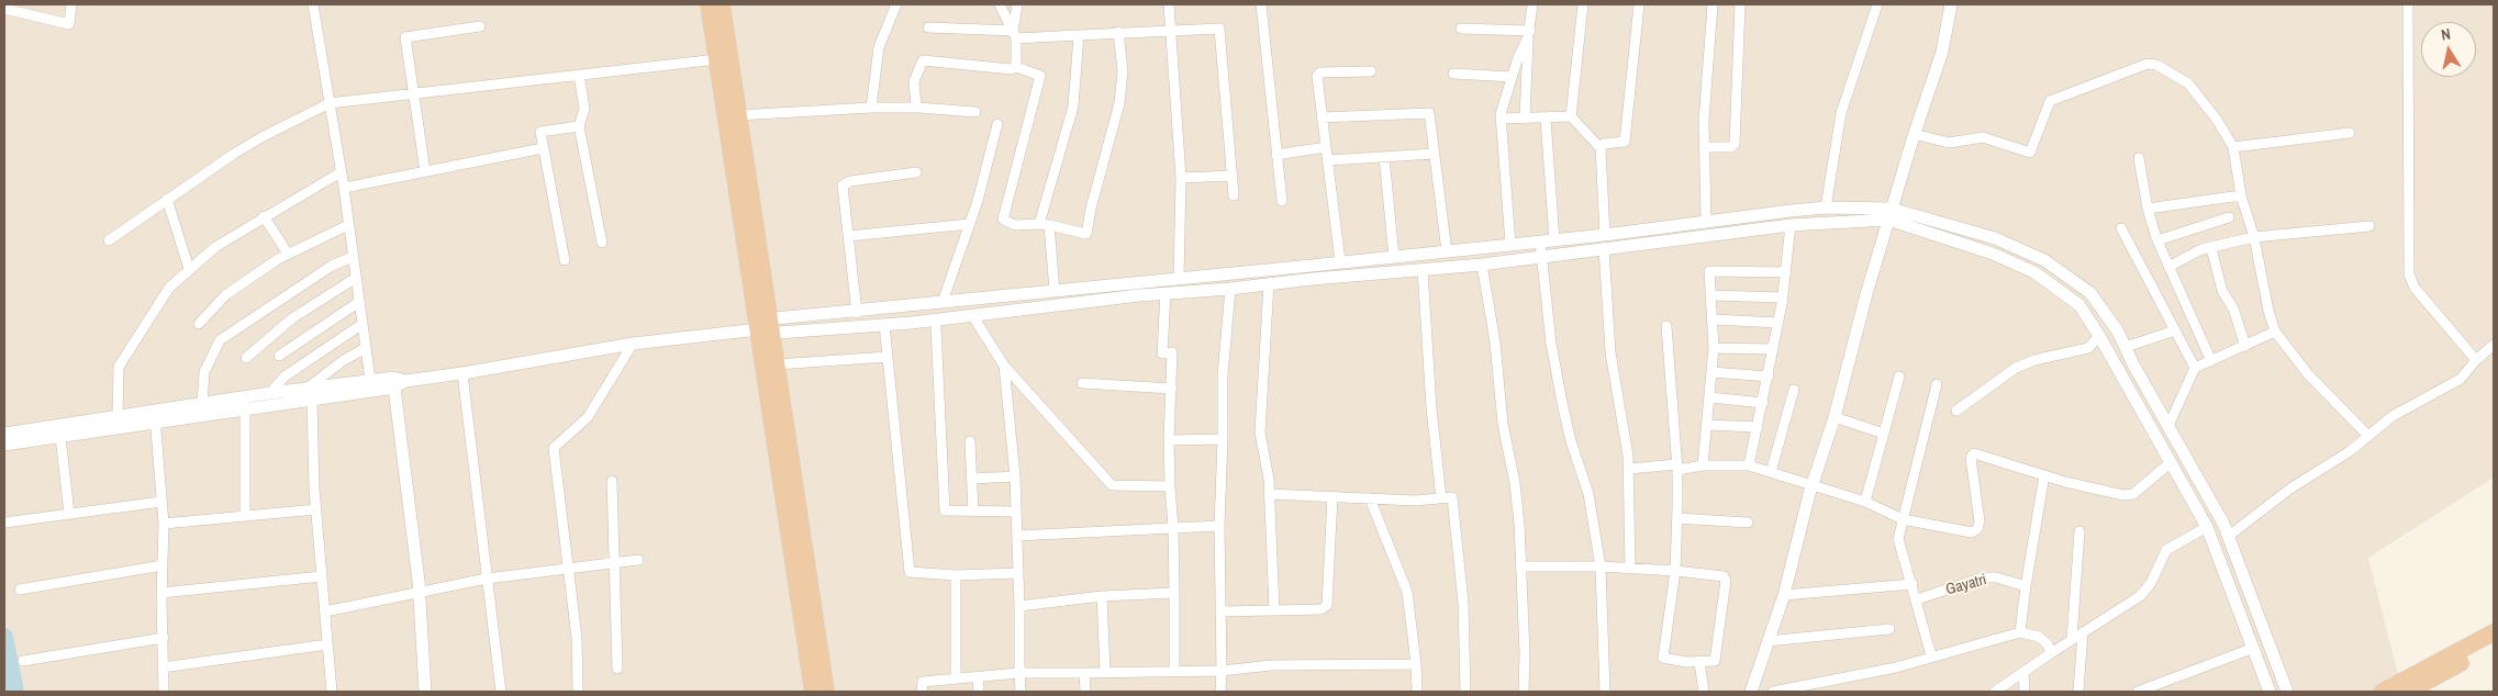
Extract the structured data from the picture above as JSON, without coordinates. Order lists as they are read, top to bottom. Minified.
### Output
{"streets":{"street":["Gayatri"]},"north":"top"}
